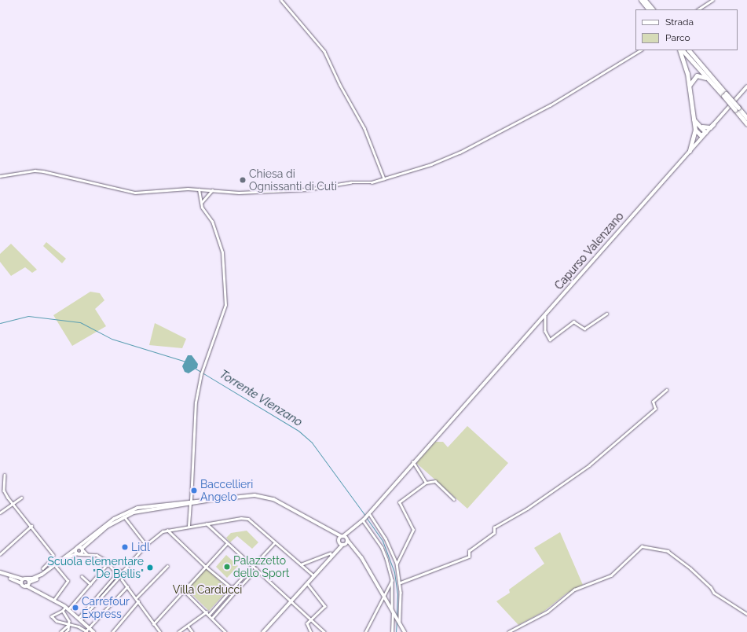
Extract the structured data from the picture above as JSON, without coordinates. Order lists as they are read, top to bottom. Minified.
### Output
{"streets":{"street":["Capurso Valenzano"]},"water":["Torrente Vlenzano"],"parks":["Villa Carducci"],"places":["Chiesa di Ognissanti di Cuti","Baccellieri Angelo","Lidl","Palazzetto dello Sport","Scuola elementare \"De Bellis\"","Carrefour Express"],"legend":["Strada","Parco"]}
